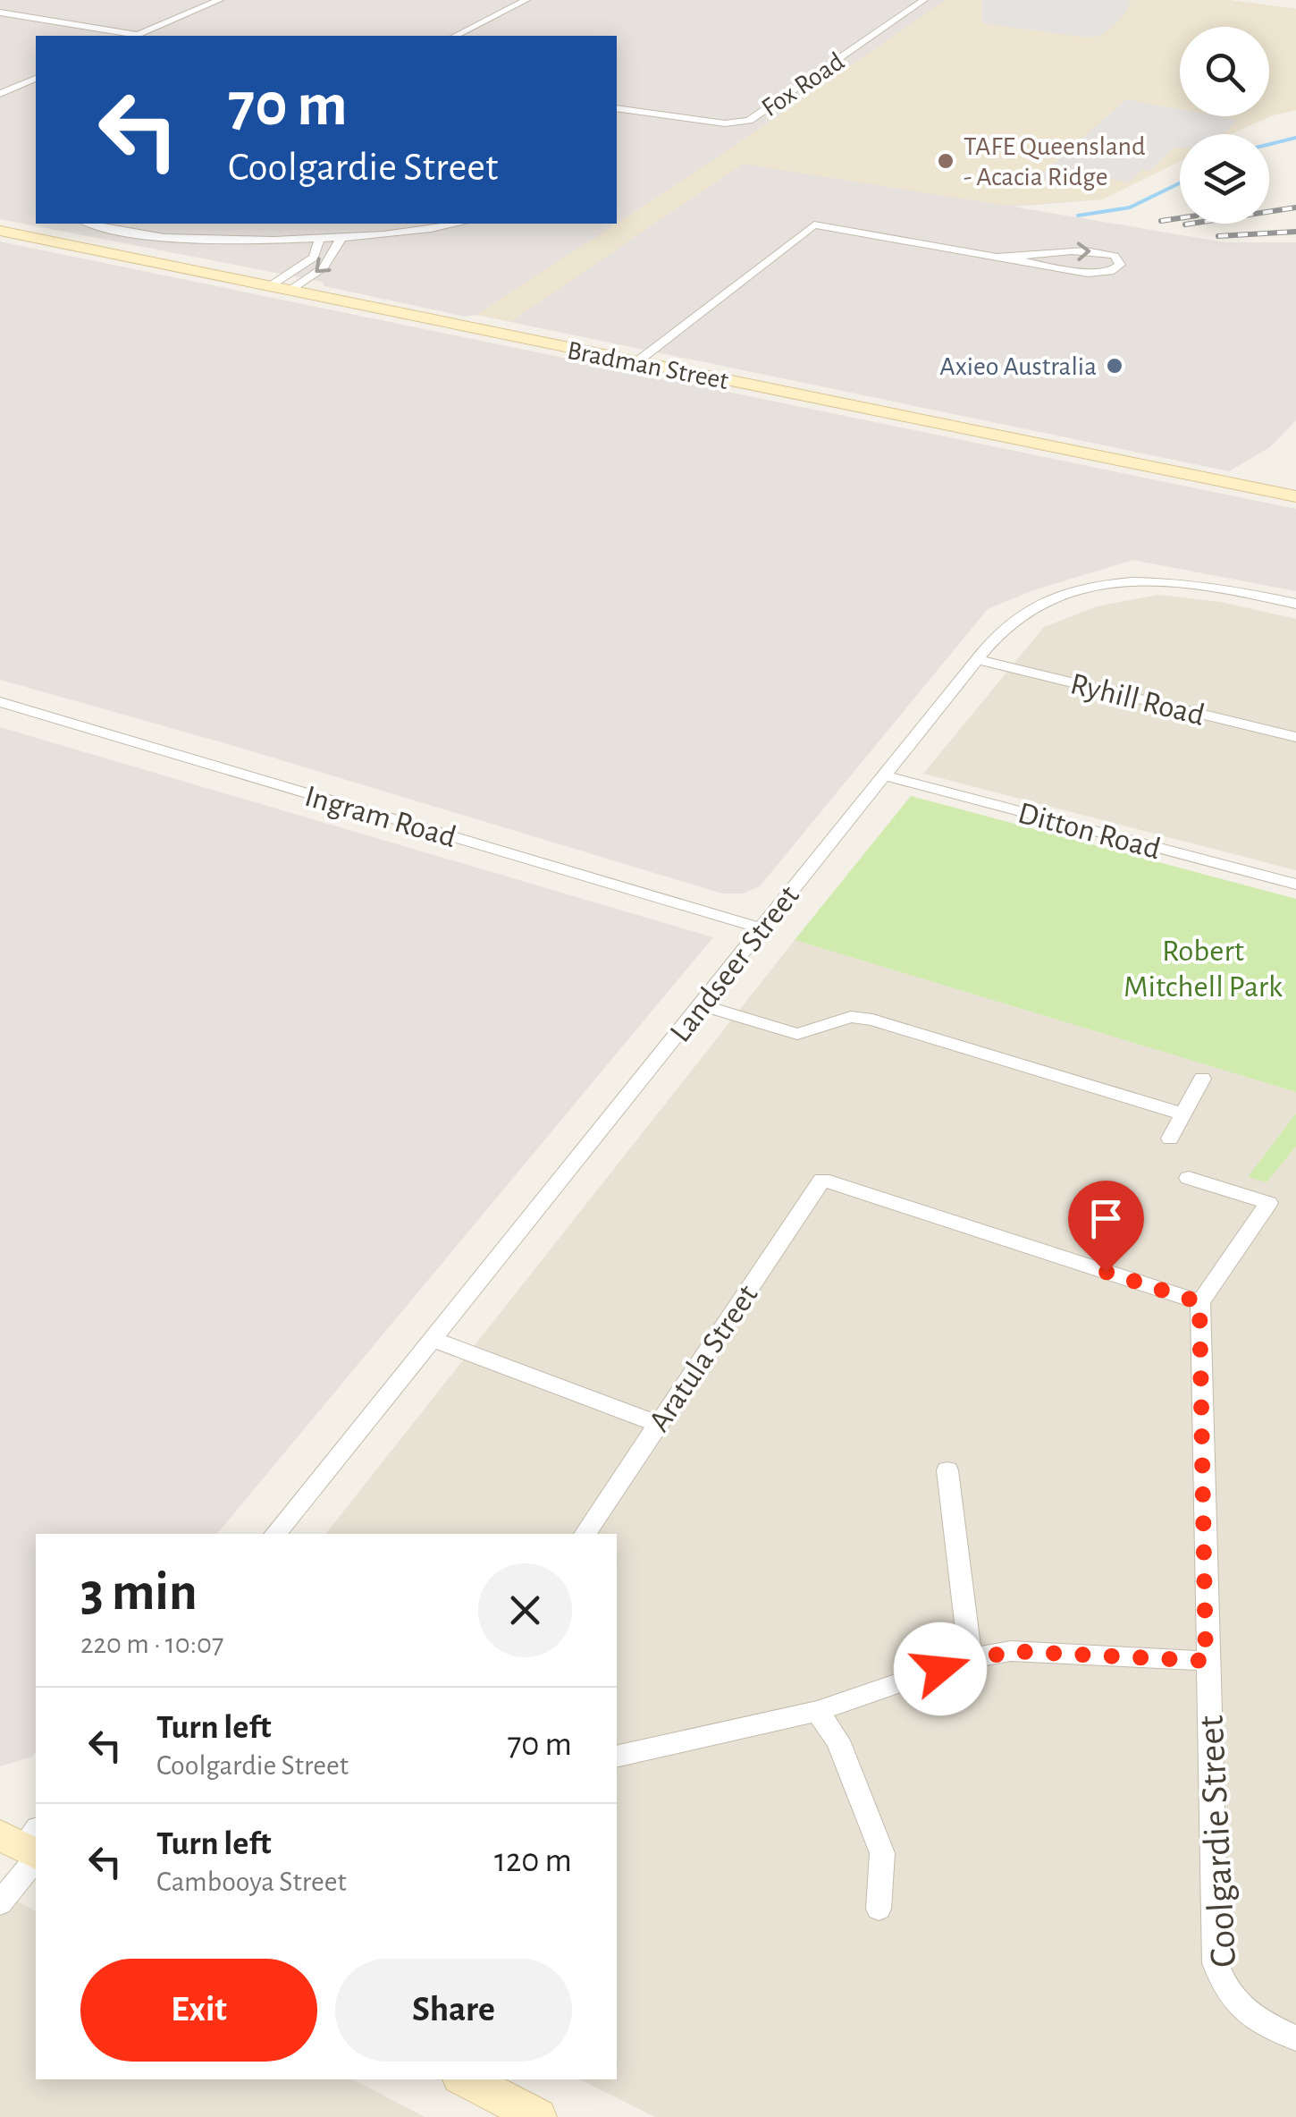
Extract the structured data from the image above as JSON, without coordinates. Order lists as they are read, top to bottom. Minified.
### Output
{"streets":{"main road":["Bradman Street"],"street":["Fox Road","Ryhill Road","Ingram Road","Ditton Road","Landseer Street","Aratula Street","Coolgardie Street"]},"crossings":[["Ryhill Road","Landseer Street"],["Ingram Road","Landseer Street"],["Ditton Road","Landseer Street"],["Aratula Street","Coolgardie Street"]],"parks":["Robert Mitchell Park"],"places":["TAFE Queensland - Acacia Ridge","Axieo Australia"],"page":{"turn":["70 m","Coolgardie Street"],"heading":["3 min","220 m · 10:07"],"list":[{"name":"Turn left","note":"Coolgardie Street","value":"70 m"},{"name":"Turn left","note":"Cambooya Street","value":"120 m"}],"buttons":["Exit","Share"]}}
